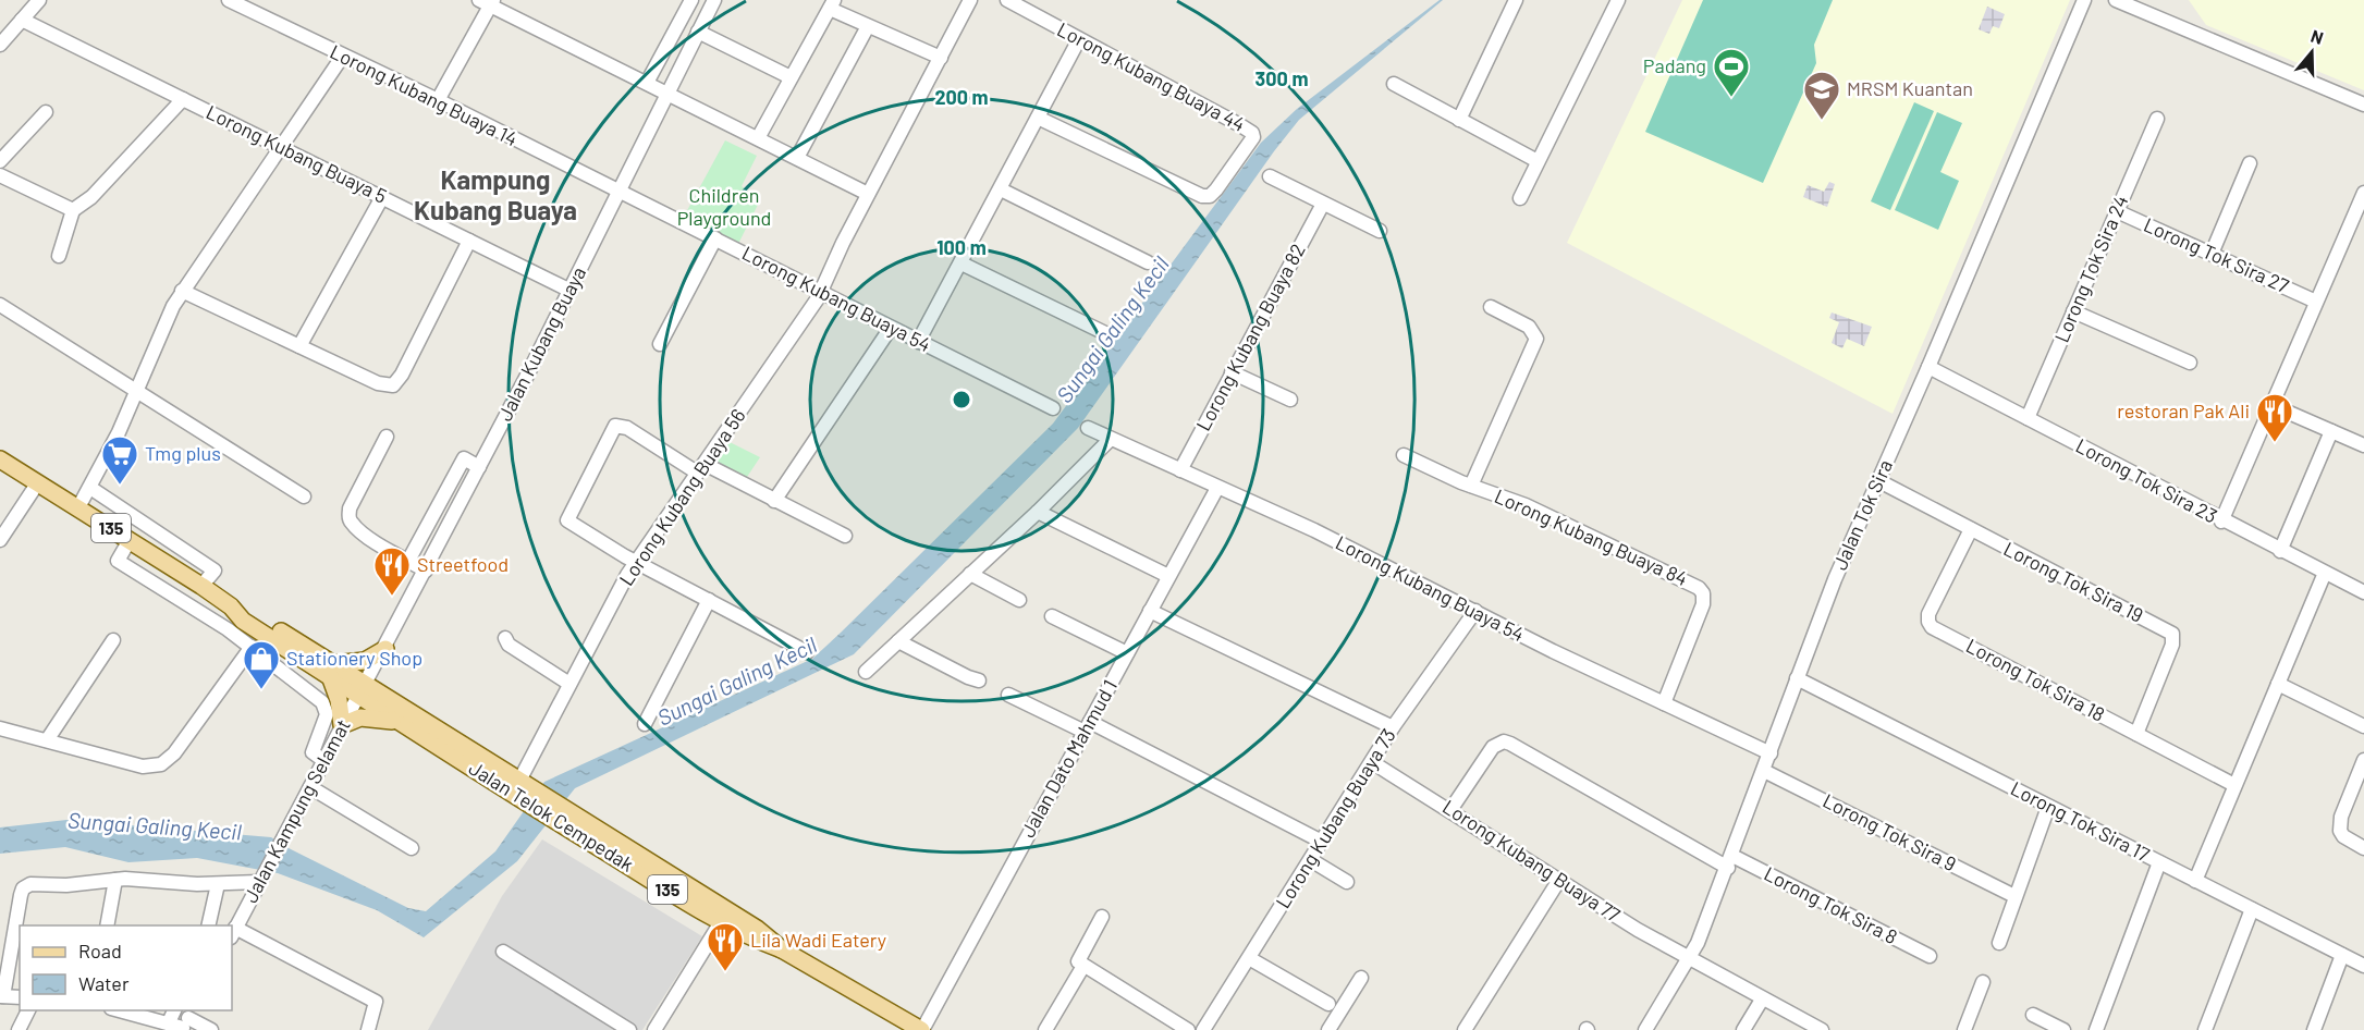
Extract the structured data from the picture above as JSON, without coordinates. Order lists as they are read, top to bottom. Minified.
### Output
{"streets":{"main road":["135","Jalan Telok Cempedak"],"street":["Lorong Kubang Buaya 44","Lorong Kubang Buaya 14","Lorong Kubang Buaya 5","Lorong Tok Sira 27","Lorong Tok Sira 24","Lorong Kubang Buaya 54","Lorong Kubang Buaya 82","Jalan Kubang Buaya","Lorong Tok Sira 23","Lorong Kubang Buaya 56","Jalan Tok Sira","Lorong Kubang Buaya 84","Lorong Tok Sira 19","Lorong Tok Sira 18","Jalan Dato Mahmud 1","Jalan Kampung Selamat","Lorong Kubang Buaya 73","Lorong Tok Sira 17","Lorong Tok Sira 9","Lorong Kubang Buaya 77","Lorong Tok Sira 8"]},"crossings":[["Lorong Kubang Buaya 14","Lorong Kubang Buaya 54"],["Lorong Kubang Buaya 14","Jalan Kubang Buaya"],["Lorong Kubang Buaya 5","Jalan Kubang Buaya"],["Lorong Tok Sira 27","Lorong Tok Sira 24"],["Lorong Tok Sira 24","Lorong Tok Sira 23"],["Lorong Kubang Buaya 54","Lorong Kubang Buaya 82"],["Lorong Kubang Buaya 54","Jalan Kubang Buaya"],["Lorong Kubang Buaya 54","Lorong Kubang Buaya 56"],["Lorong Kubang Buaya 54","Jalan Tok Sira"],["Lorong Kubang Buaya 54","Lorong Kubang Buaya 84"],["Lorong Kubang Buaya 54","Jalan Dato Mahmud 1"],["Lorong Kubang Buaya 54","Lorong Kubang Buaya 73"],["Jalan Kubang Buaya","135"],["Jalan Kubang Buaya","Jalan Kampung Selamat"],["Jalan Kubang Buaya","Jalan Telok Cempedak"],["Lorong Tok Sira 23","Jalan Tok Sira"],["Lorong Kubang Buaya 56","Jalan Telok Cempedak"],["Jalan Tok Sira","Lorong Tok Sira 19"],["Jalan Tok Sira","Lorong Tok Sira 17"],["Jalan Tok Sira","Lorong Tok Sira 9"],["Jalan Tok Sira","Lorong Kubang Buaya 77"],["Jalan Tok Sira","Lorong Tok Sira 8"],["135","Jalan Kampung Selamat"],["135","Jalan Telok Cempedak"],["Lorong Tok Sira 19","Lorong Tok Sira 18"],["Jalan Dato Mahmud 1","Jalan Telok Cempedak"],["Jalan Kampung Selamat","Jalan Telok Cempedak"],["Lorong Kubang Buaya 73","Lorong Kubang Buaya 77"],["Lorong Kubang Buaya 77","Lorong Tok Sira 8"]],"districts":["Kampung Kubang Buaya"],"water":["Sungai Galing Kecil"],"parks":["Children Playground"],"places":{"sports":["Padang"],"school or university":["MRSM Kuantan"],"restaurant":["restoran Pak Ali","Streetfood","Lila Wadi Eatery"],"supermarket":["Tmg plus"],"shop":["Stationery Shop"]},"legend":["Road","Water"],"north":"top","rings":["300 m","200 m","100 m"]}
